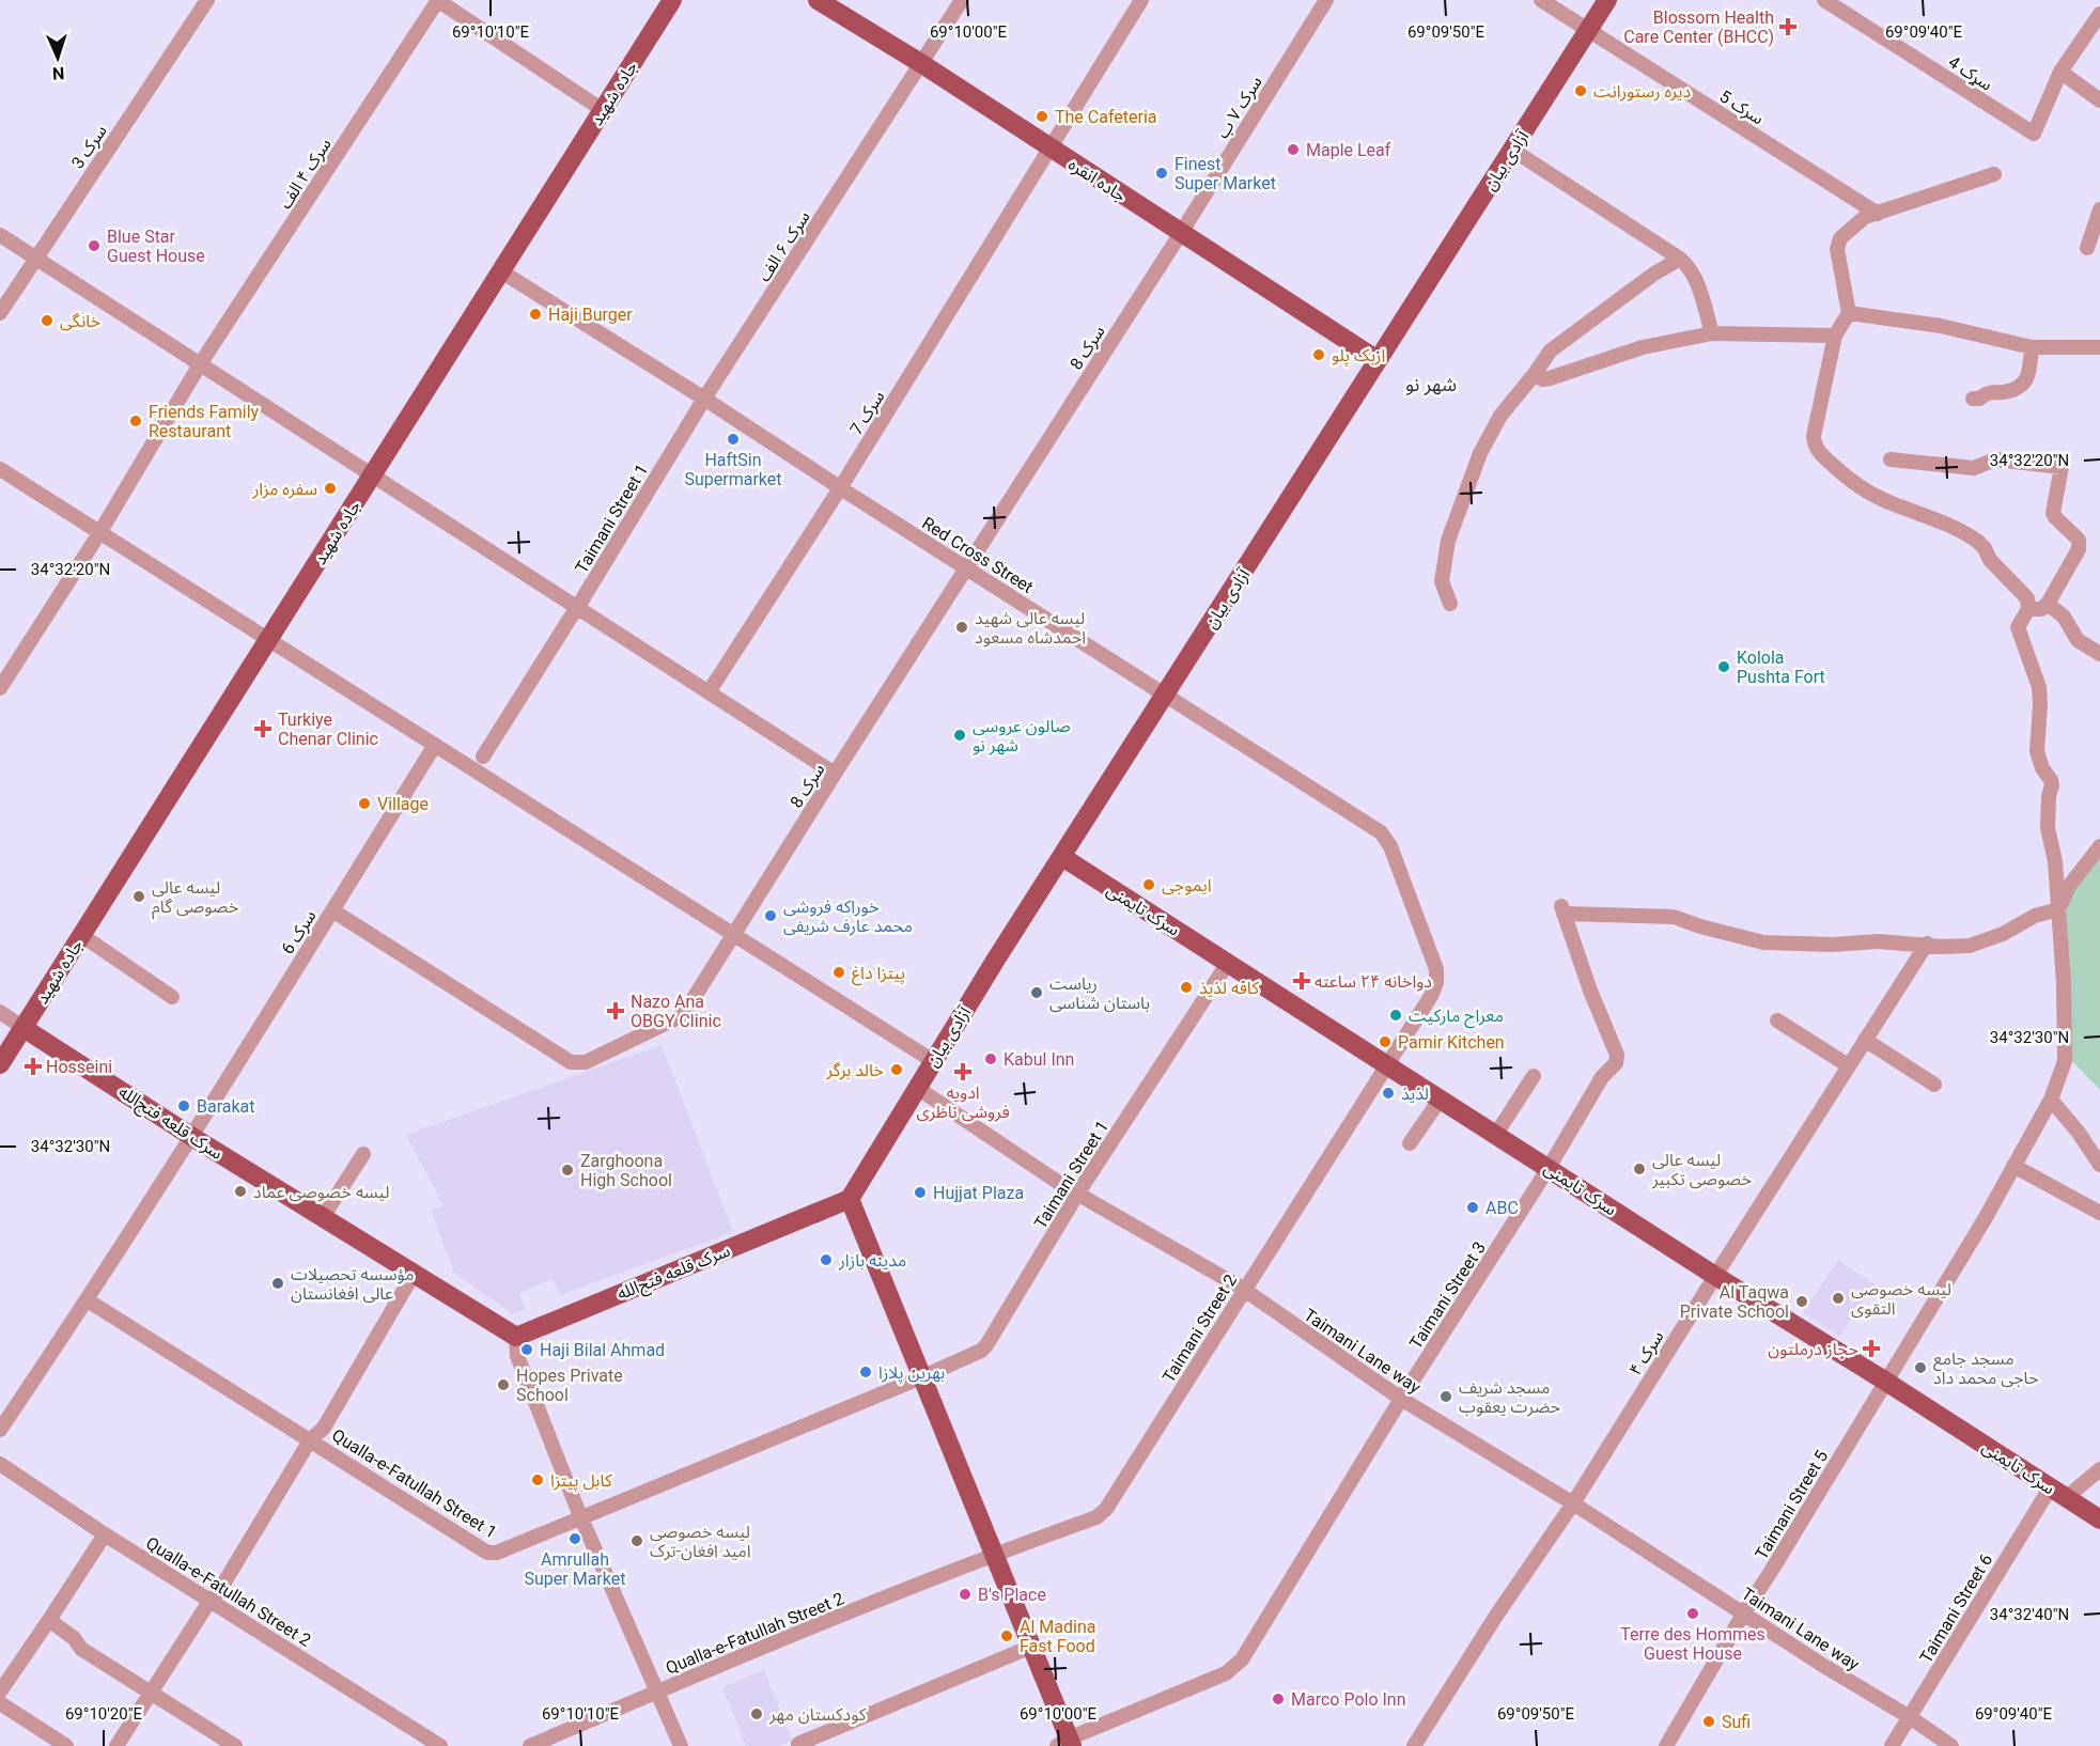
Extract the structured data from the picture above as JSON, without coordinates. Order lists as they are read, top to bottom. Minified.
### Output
{"streets":{"main road":["جاده شهید","آزادی بیان","جاده انقره","سرک تایمنی","سرک قلعه فتح‌الله"],"street":["سړک 4","سرک ۷ ب","سرک 5","سرک 3","سرک ۴ الف","سرک ۶ الف","سرک 8","سرک 7","Taimani Street 1","Red Cross Street","سرک 6","Taimani Street 3","Taimani Street 2","Taimani Lane way","سرک ۴","Qualla-e-Fatullah Street 1","Taimani Street 5","Qualla-e-Fatullah Street 2","Taimani Street 6"]},"crossings":[["جاده شهید","Red Cross Street"],["جاده شهید","سرک قلعه فتح‌الله"],["سرک ۷ ب","جاده انقره"],["سرک ۷ ب","سرک 8"],["سرک 5","آزادی بیان"],["آزادی بیان","جاده انقره"],["آزادی بیان","Red Cross Street"],["آزادی بیان","سرک تایمنی"],["آزادی بیان","سرک قلعه فتح‌الله"],["آزادی بیان","Taimani Lane way"],["جاده انقره","سرک ۶ الف"],["جاده انقره","سرک 8"],["جاده انقره","سرک 7"],["سرک ۶ الف","Taimani Street 1"],["سرک ۶ الف","Red Cross Street"],["سرک 8","Red Cross Street"],["سرک 8","سرک 6"],["سرک 7","Red Cross Street"],["Taimani Street 1","سرک تایمنی"],["Taimani Street 1","Taimani Lane way"],["Taimani Street 1","Qualla-e-Fatullah Street 1"],["Red Cross Street","سرک تایمنی"],["Red Cross Street","Taimani Street 2"],["سرک تایمنی","Taimani Street 3"],["سرک تایمنی","Taimani Street 2"],["سرک تایمنی","سرک ۴"],["سرک تایمنی","Taimani Street 5"],["سرک تایمنی","Taimani Street 6"],["سرک 6","سرک قلعه فتح‌الله"],["سرک 6","Qualla-e-Fatullah Street 1"],["Taimani Street 3","Taimani Lane way"],["Taimani Street 3","سرک ۴"],["Taimani Street 2","Taimani Lane way"],["Taimani Street 2","Qualla-e-Fatullah Street 2"],["Taimani Lane way","سرک ۴"],["Taimani Lane way","Taimani Street 5"],["Taimani Lane way","Taimani Street 6"]],"districts":["شهر نو"],"places":{"health":["Blossom Health Care Center (BHCC)","Turkiye Chenar Clinic","دواخانه ۲۴ ساعته","Nazo Ana OBGY Clinic","Hosseini","ادویه فروشی ناظری","حجاز درملتون"],"other":["دیره رستورانت","The Cafeteria","Maple Leaf","Finest Super Market","Blue Star Guest House","Haji Burger","خانگی","ازبک پلو","Friends Family Restaurant","HaftSin Supermarket","سفره مزار","لیسه عالی شهید احمدشاه مسعود","Kolola Pushta Fort","صالون عروسی شهر نو","Village","ایموجی","لیسه عالی خصوصی گام","خوراکه فروشی محمد عارف شریفی","پیتزا داغ","کافه لذیذ","ریاست باستان شناسی","معراح مارکیت","Pamir Kitchen","Kabul Inn","خالد برگر","لذیذ","Barakat","لیسه عالی خصوصی تکبیر","Zarghoona High School","لیسه خصوصی عماد","Hujjat Plaza","ABC","مدینه بازار","مؤسسه تحصیلات عالی افغانستان","لیسه خصوصی التقوی","Al Taqwa Private School","Haji Bilal Ahmad","مسجد جامع حاجی محمد داد","بهرین پلازا","Hopes Private School","مسجد شریف حضرت یعقوب","کابل پیتزا","Amrullah Super Market","لیسه خصوصی امید افغان-ترک","B's Place","Terre des Hommes Guest House","Al Madina Fast Food","Marco Polo Inn","کودکستان مهر","Sufi"]},"north":"bottom","coordinates":["69°10'10\"E","69°10'00\"E","69°09'50\"E","69°09'40\"E","34°32'20\"N","34°32'30\"N","34°32'40\"N","69°10'20\"E"]}
